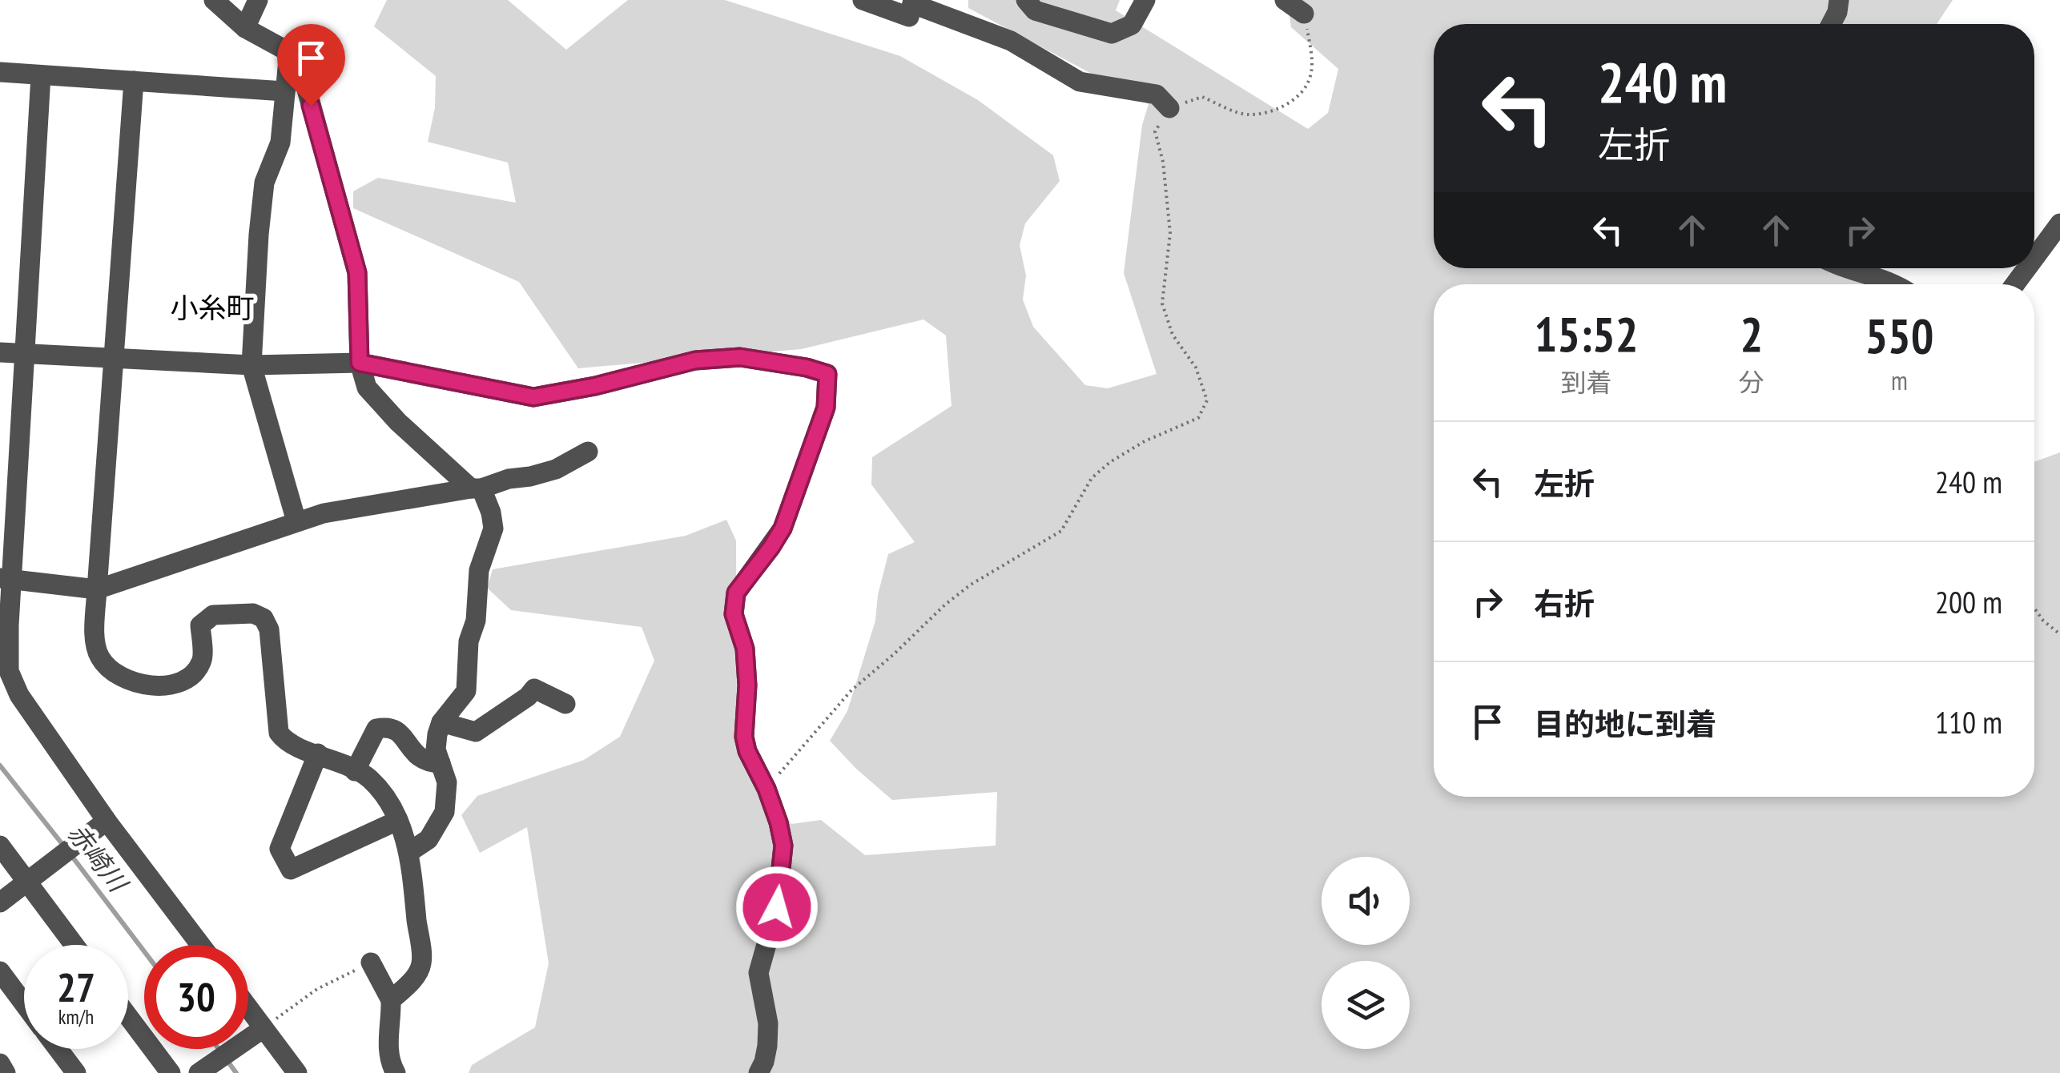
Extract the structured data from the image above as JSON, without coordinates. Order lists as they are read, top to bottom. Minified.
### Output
{"districts":["小糸町"],"water":["赤崎川"],"page":{"turn":["240 m","左折"],"eta":["15:52","到着","2","分","550","m"],"list":[{"name":"左折","value":"240 m"},{"name":"右折","value":"200 m"},{"name":"目的地に到着","value":"110 m"}],"speed":"27 km/h","limit":"30"}}
